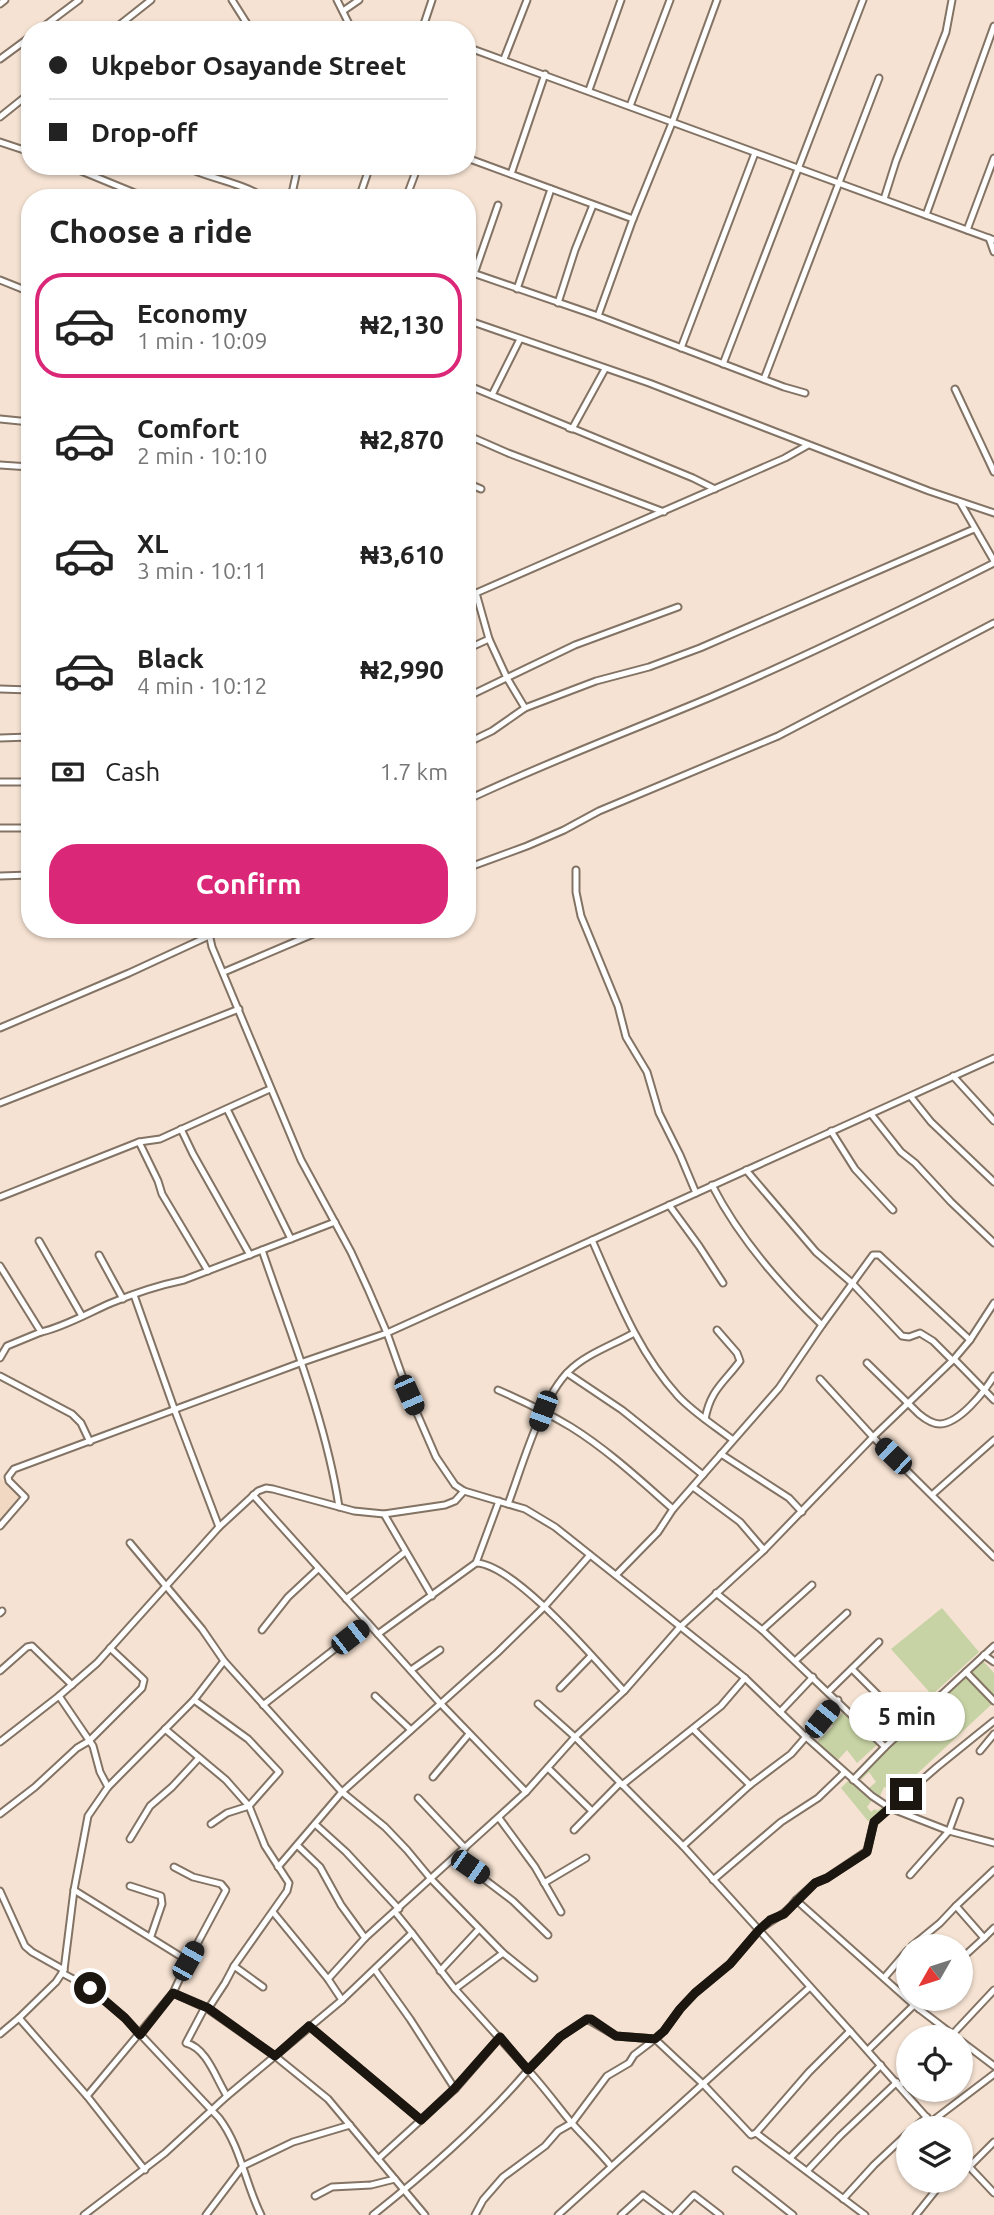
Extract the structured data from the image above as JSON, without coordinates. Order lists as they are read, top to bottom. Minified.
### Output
{"north":"bottom left","page":{"banner":["Ukpebor Osayande Street","Drop-off"],"heading":"Choose a ride","list":[{"name":"Economy","note":"1 min · 10:09","value":"₦2,130"},{"name":"Comfort","note":"2 min · 10:10","value":"₦2,870"},{"name":"XL","note":"3 min · 10:11","value":"₦3,610"},{"name":"Black","note":"4 min · 10:12","value":"₦2,990"}],"pay":["Cash","1.7 km"],"buttons":"Confirm","bubble":"5 min"}}
